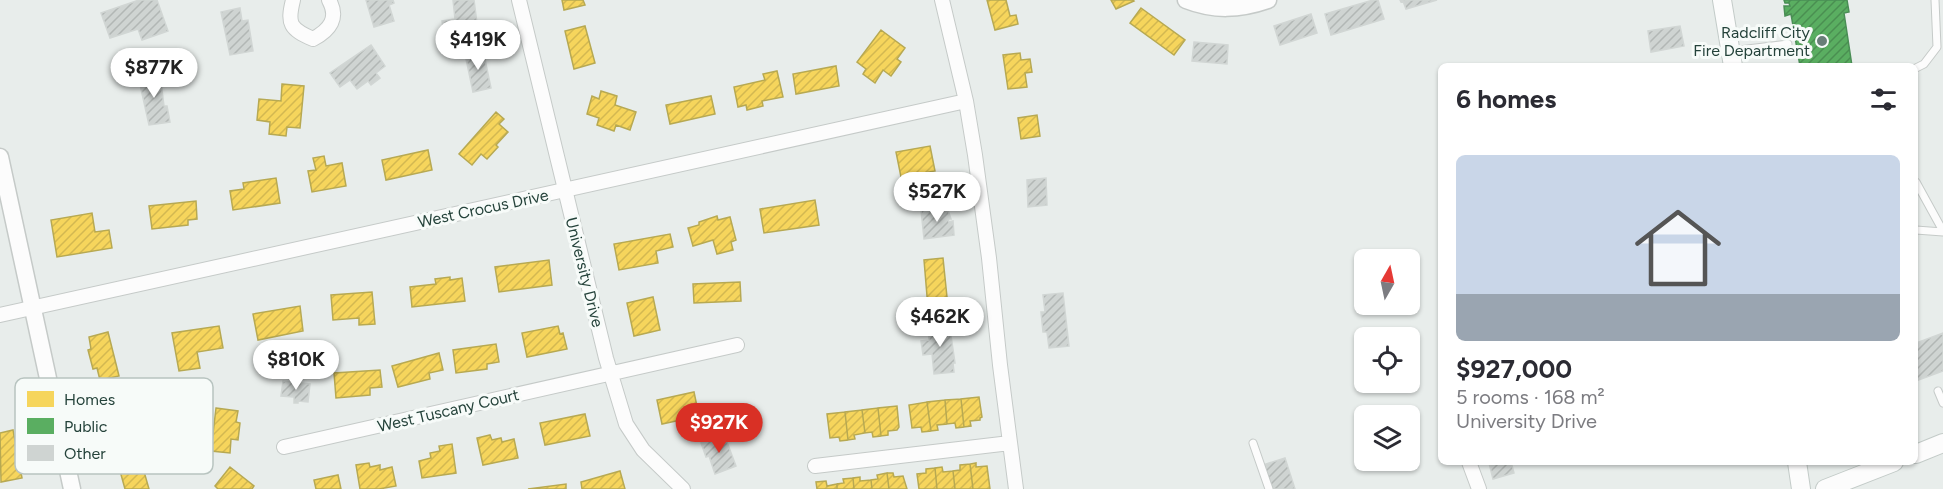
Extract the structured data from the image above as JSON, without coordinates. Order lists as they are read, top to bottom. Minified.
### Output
{"streets":{"street":["West Crocus Drive","University Drive","West Tuscany Court"]},"crossings":[["West Crocus Drive","University Drive"],["University Drive","West Tuscany Court"]],"places":["Radcliff City Fire Department"],"legend":["Homes","Public","Other"],"north":"top","page":{"price":["$419K","$877K","$527K","$462K","$810K","$927K"],"heading":"6 homes","list":[{"name":"$927,000","note":"5 rooms · 168 m² · University Drive"}]}}
